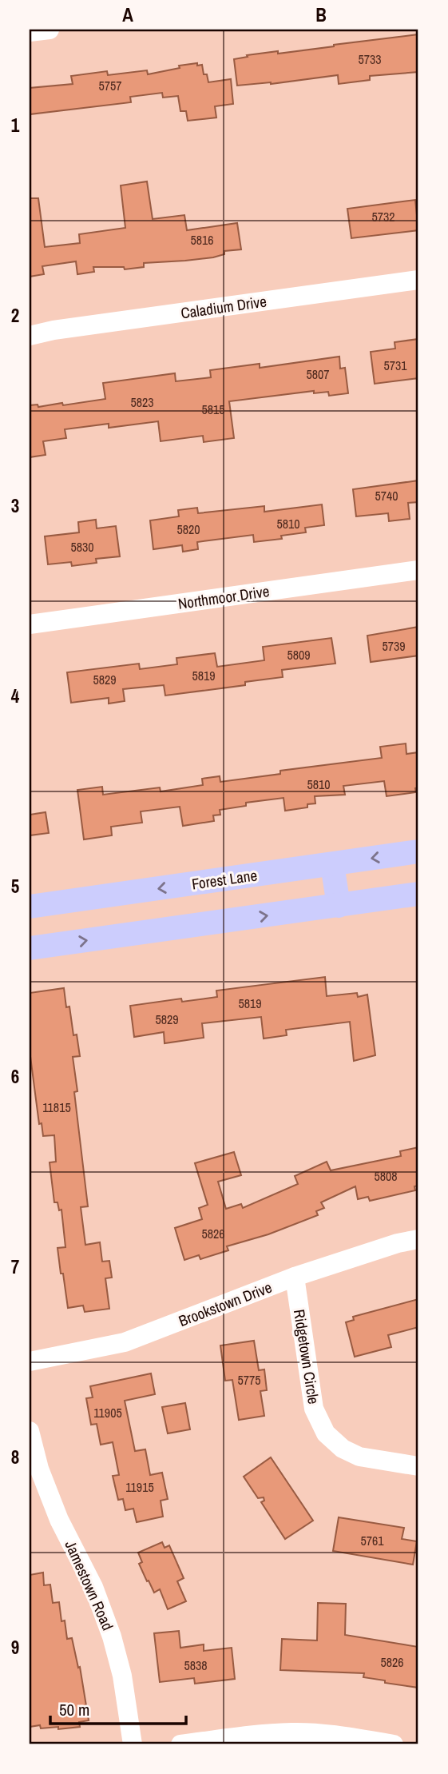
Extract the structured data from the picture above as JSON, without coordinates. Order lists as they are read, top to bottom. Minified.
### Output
{"streets":{"main road":["Forest Lane"],"street":["Caladium Drive","Northmoor Drive","Brookstown Drive","Ridgetown Circle","Jamestown Road"]},"crossings":[["Brookstown Drive","Ridgetown Circle"]],"house_numbers":["5733","5757","5732","5816","5731","5807","5823","5815","5740","5810","5820","5830","5739","5809","5819","5829","5810","5819","5829","11815","5808","5826","5775","11905","11915","5761","5826","5838"],"scale_bar":"50 m","grid":{"columns":["A","B"],"rows":["1","2","3","4","5","6","7","8","9"]}}
